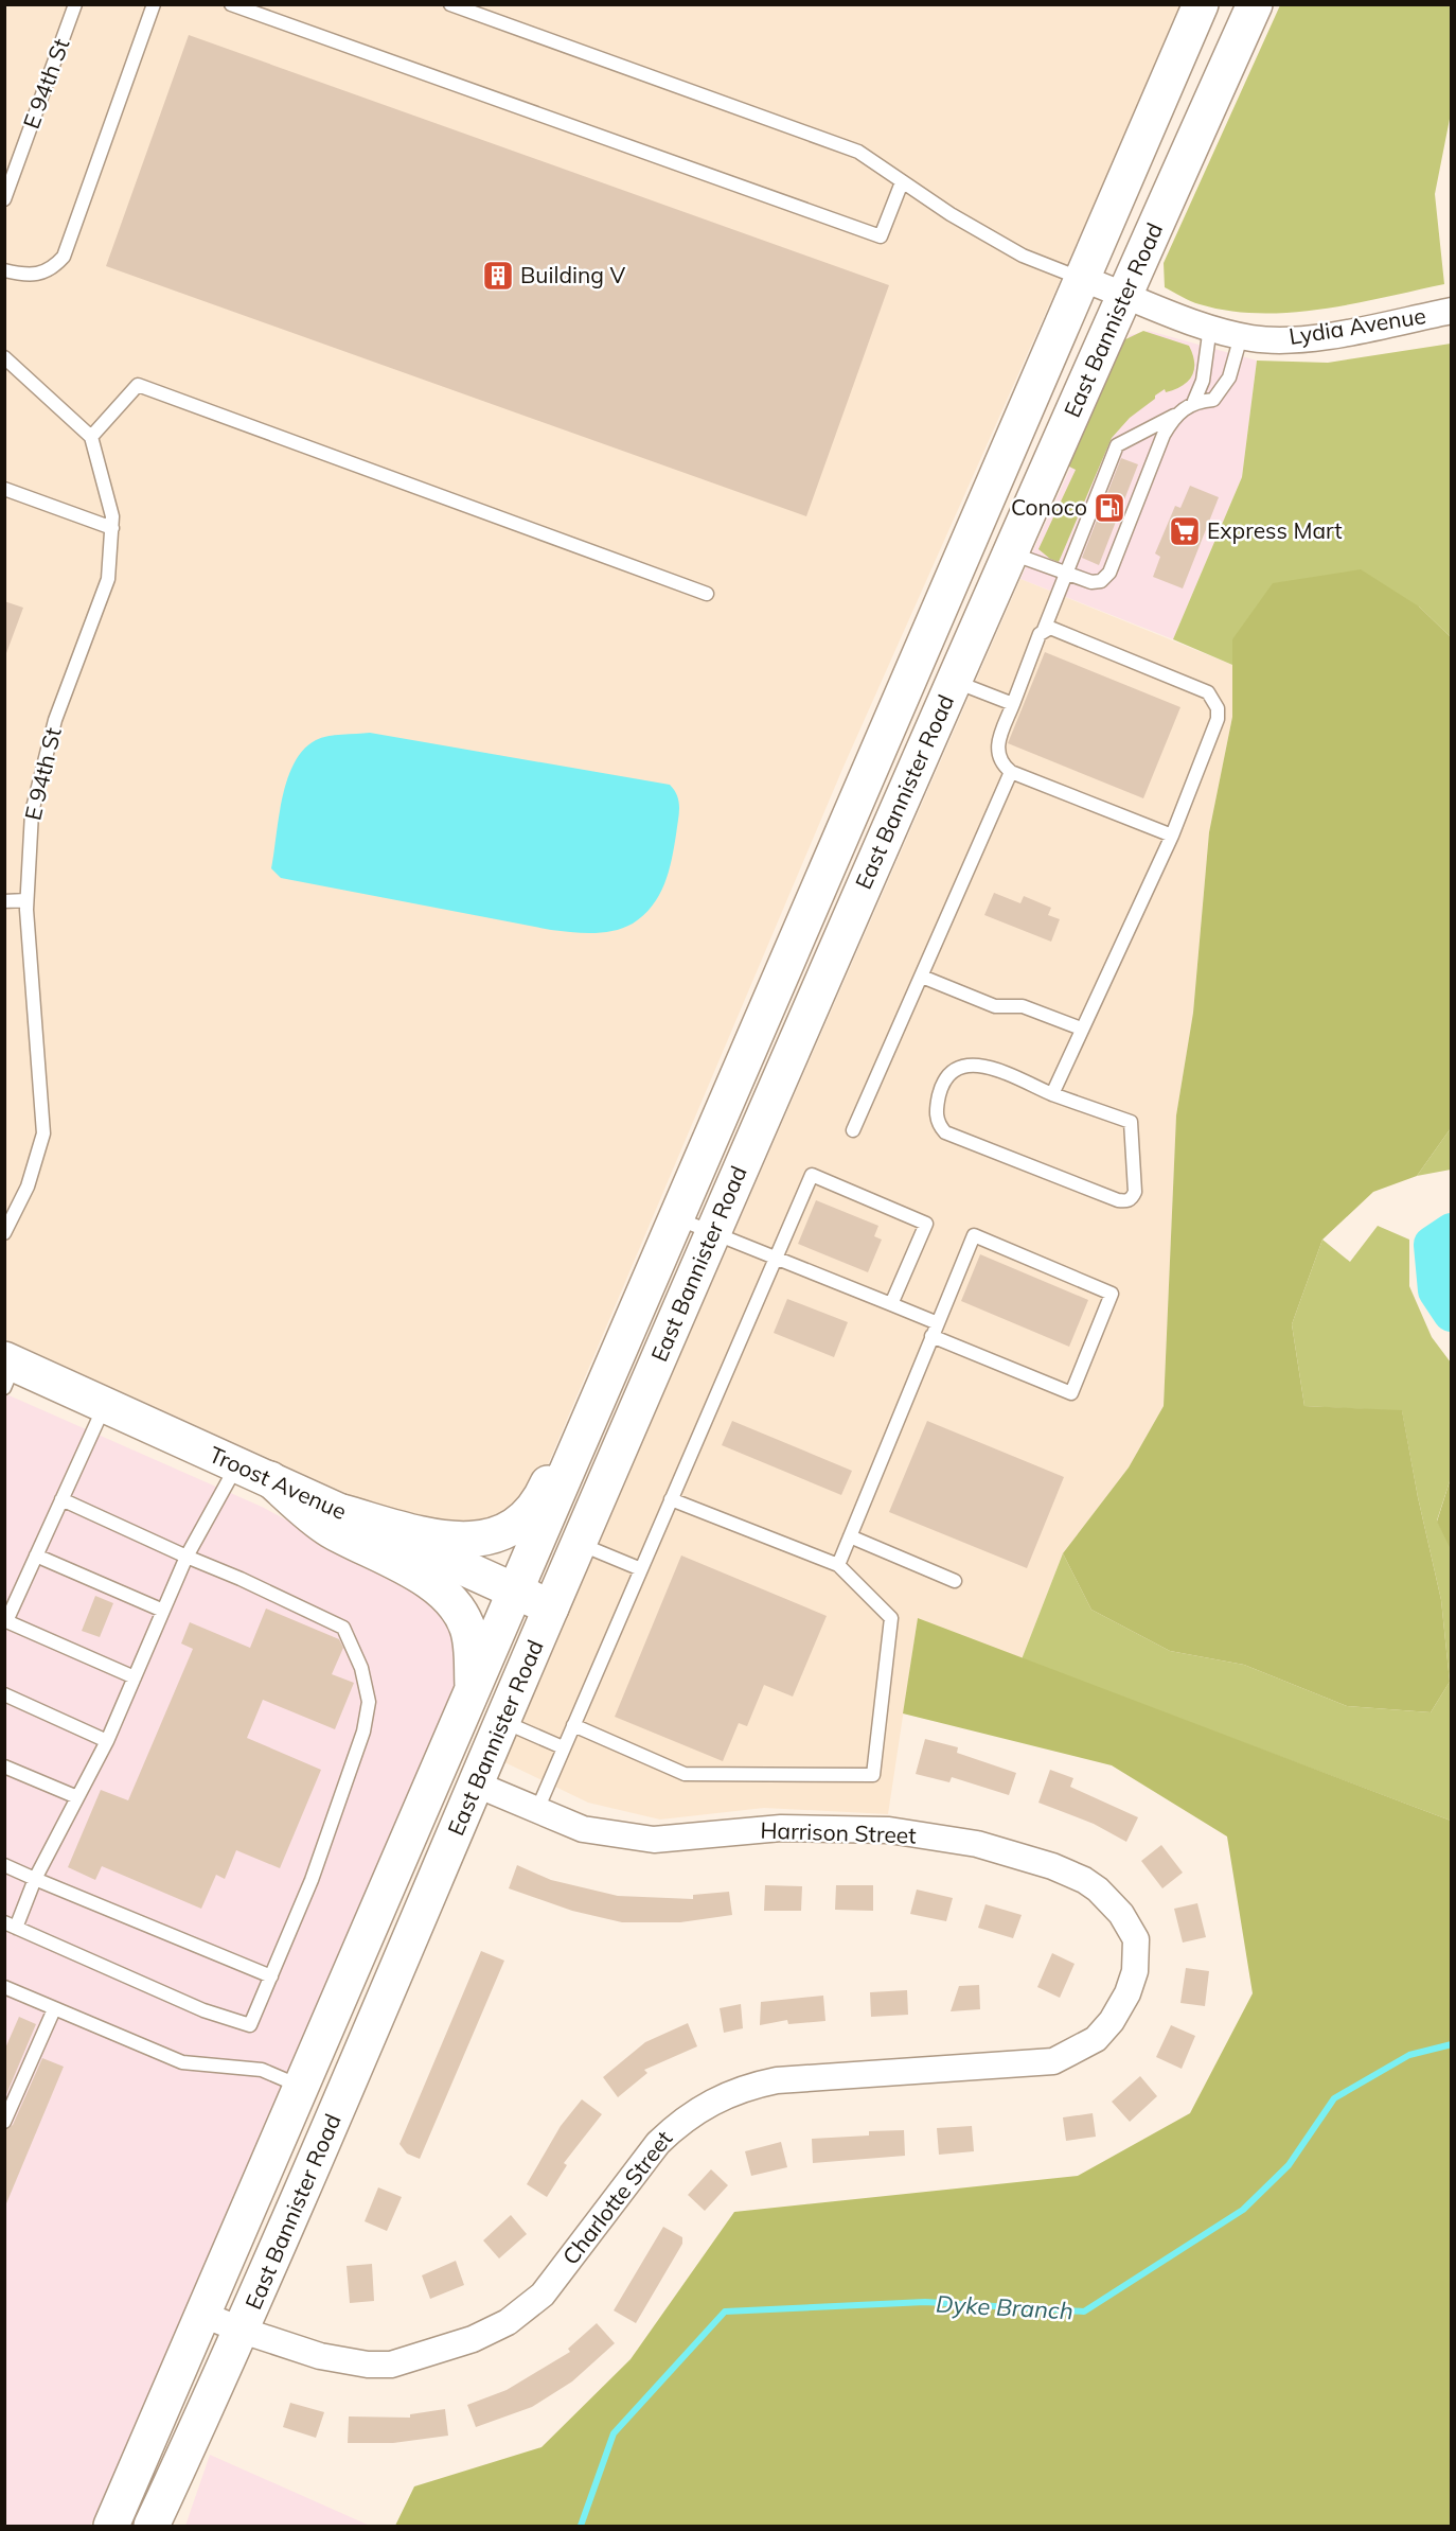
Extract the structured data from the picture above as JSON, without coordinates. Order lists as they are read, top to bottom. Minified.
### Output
{"streets":{"main road":["East Bannister Road","Troost Avenue"],"street":["Lydia Avenue","Harrison Street","Charlotte Street"],"lane":["E 94th St"]},"crossings":[["East Bannister Road","Lydia Avenue"],["East Bannister Road","Troost Avenue"],["East Bannister Road","Harrison Street"],["East Bannister Road","Charlotte Street"],["Harrison Street","Charlotte Street"]],"water":["Dyke Branch"],"places":{"building":["Building V"],"fuel station":["Conoco"],"supermarket":["Express Mart"]}}
